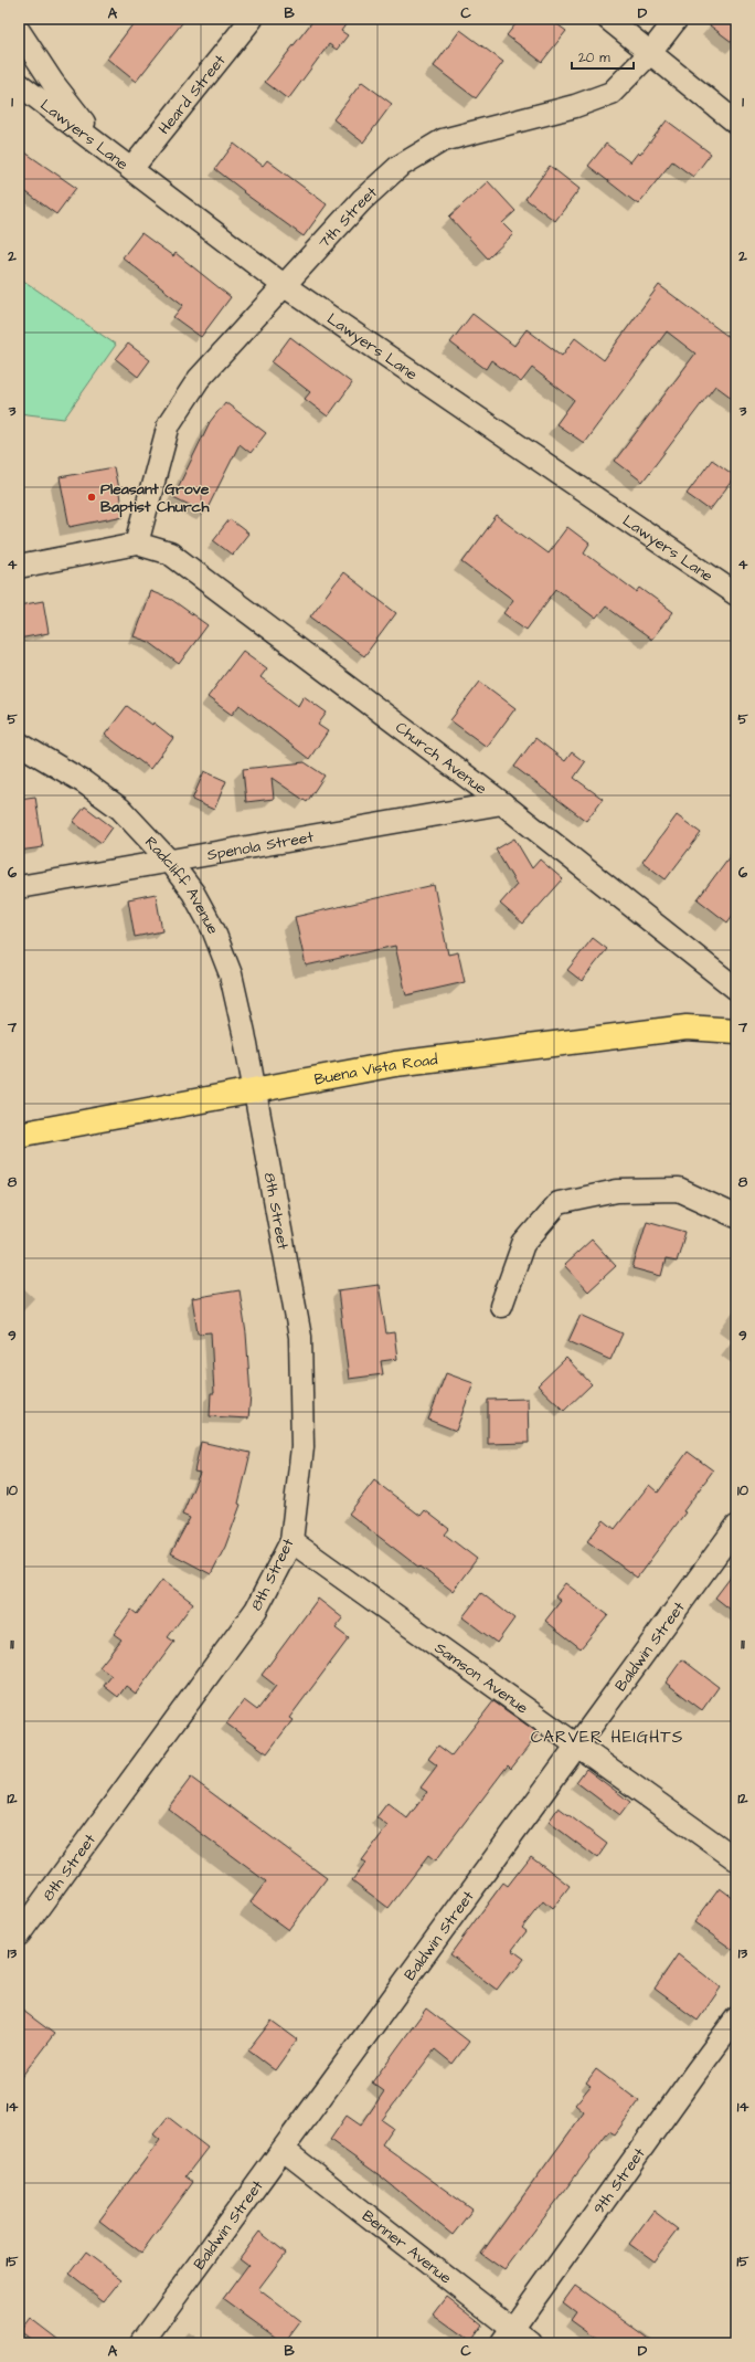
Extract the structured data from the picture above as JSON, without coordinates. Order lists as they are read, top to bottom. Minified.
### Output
{"streets":{"main road":["Buena Vista Road"],"street":["Heard Street","Lawyers Lane","7th Street","Church Avenue","Spenola Street","Radcliff Avenue","8th Street","Baldwin Street","Samson Avenue","9th Street","Benner Avenue"]},"crossings":[["Heard Street","Lawyers Lane"],["Lawyers Lane","7th Street"],["7th Street","Church Avenue"],["Church Avenue","Spenola Street"],["Spenola Street","Radcliff Avenue"],["Radcliff Avenue","Buena Vista Road"],["Radcliff Avenue","8th Street"],["Buena Vista Road","8th Street"],["8th Street","Samson Avenue"],["Baldwin Street","Samson Avenue"],["Baldwin Street","Benner Avenue"],["9th Street","Benner Avenue"]],"districts":["CARVER HEIGHTS"],"places":["Pleasant Grove Baptist Church"],"scale_bar":"20 m","grid":{"columns":["A","B","C","D"],"rows":["1","2","3","4","5","6","7","8","9","10","11","12","13","14","15"]}}
